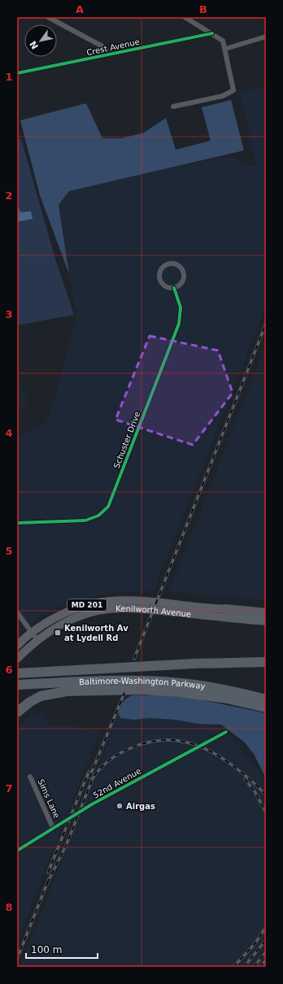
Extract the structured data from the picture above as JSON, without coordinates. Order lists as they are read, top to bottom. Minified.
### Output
{"streets":{"highway":["MD 201","Baltimore-Washington Parkway"],"main road":["Kenilworth Avenue"],"street":["Crest Avenue","Schuster Drive","52nd Avenue","Sims Lane"]},"crossings":[["MD 201","Kenilworth Avenue"],["52nd Avenue","Sims Lane"]],"places":{"transit":["Kenilworth Av at Lydell Rd"],"other":["Airgas"]},"scale_bar":"100 m","north":"bottom left","grid":{"columns":["A","B"],"rows":["1","2","3","4","5","6","7","8"]}}
